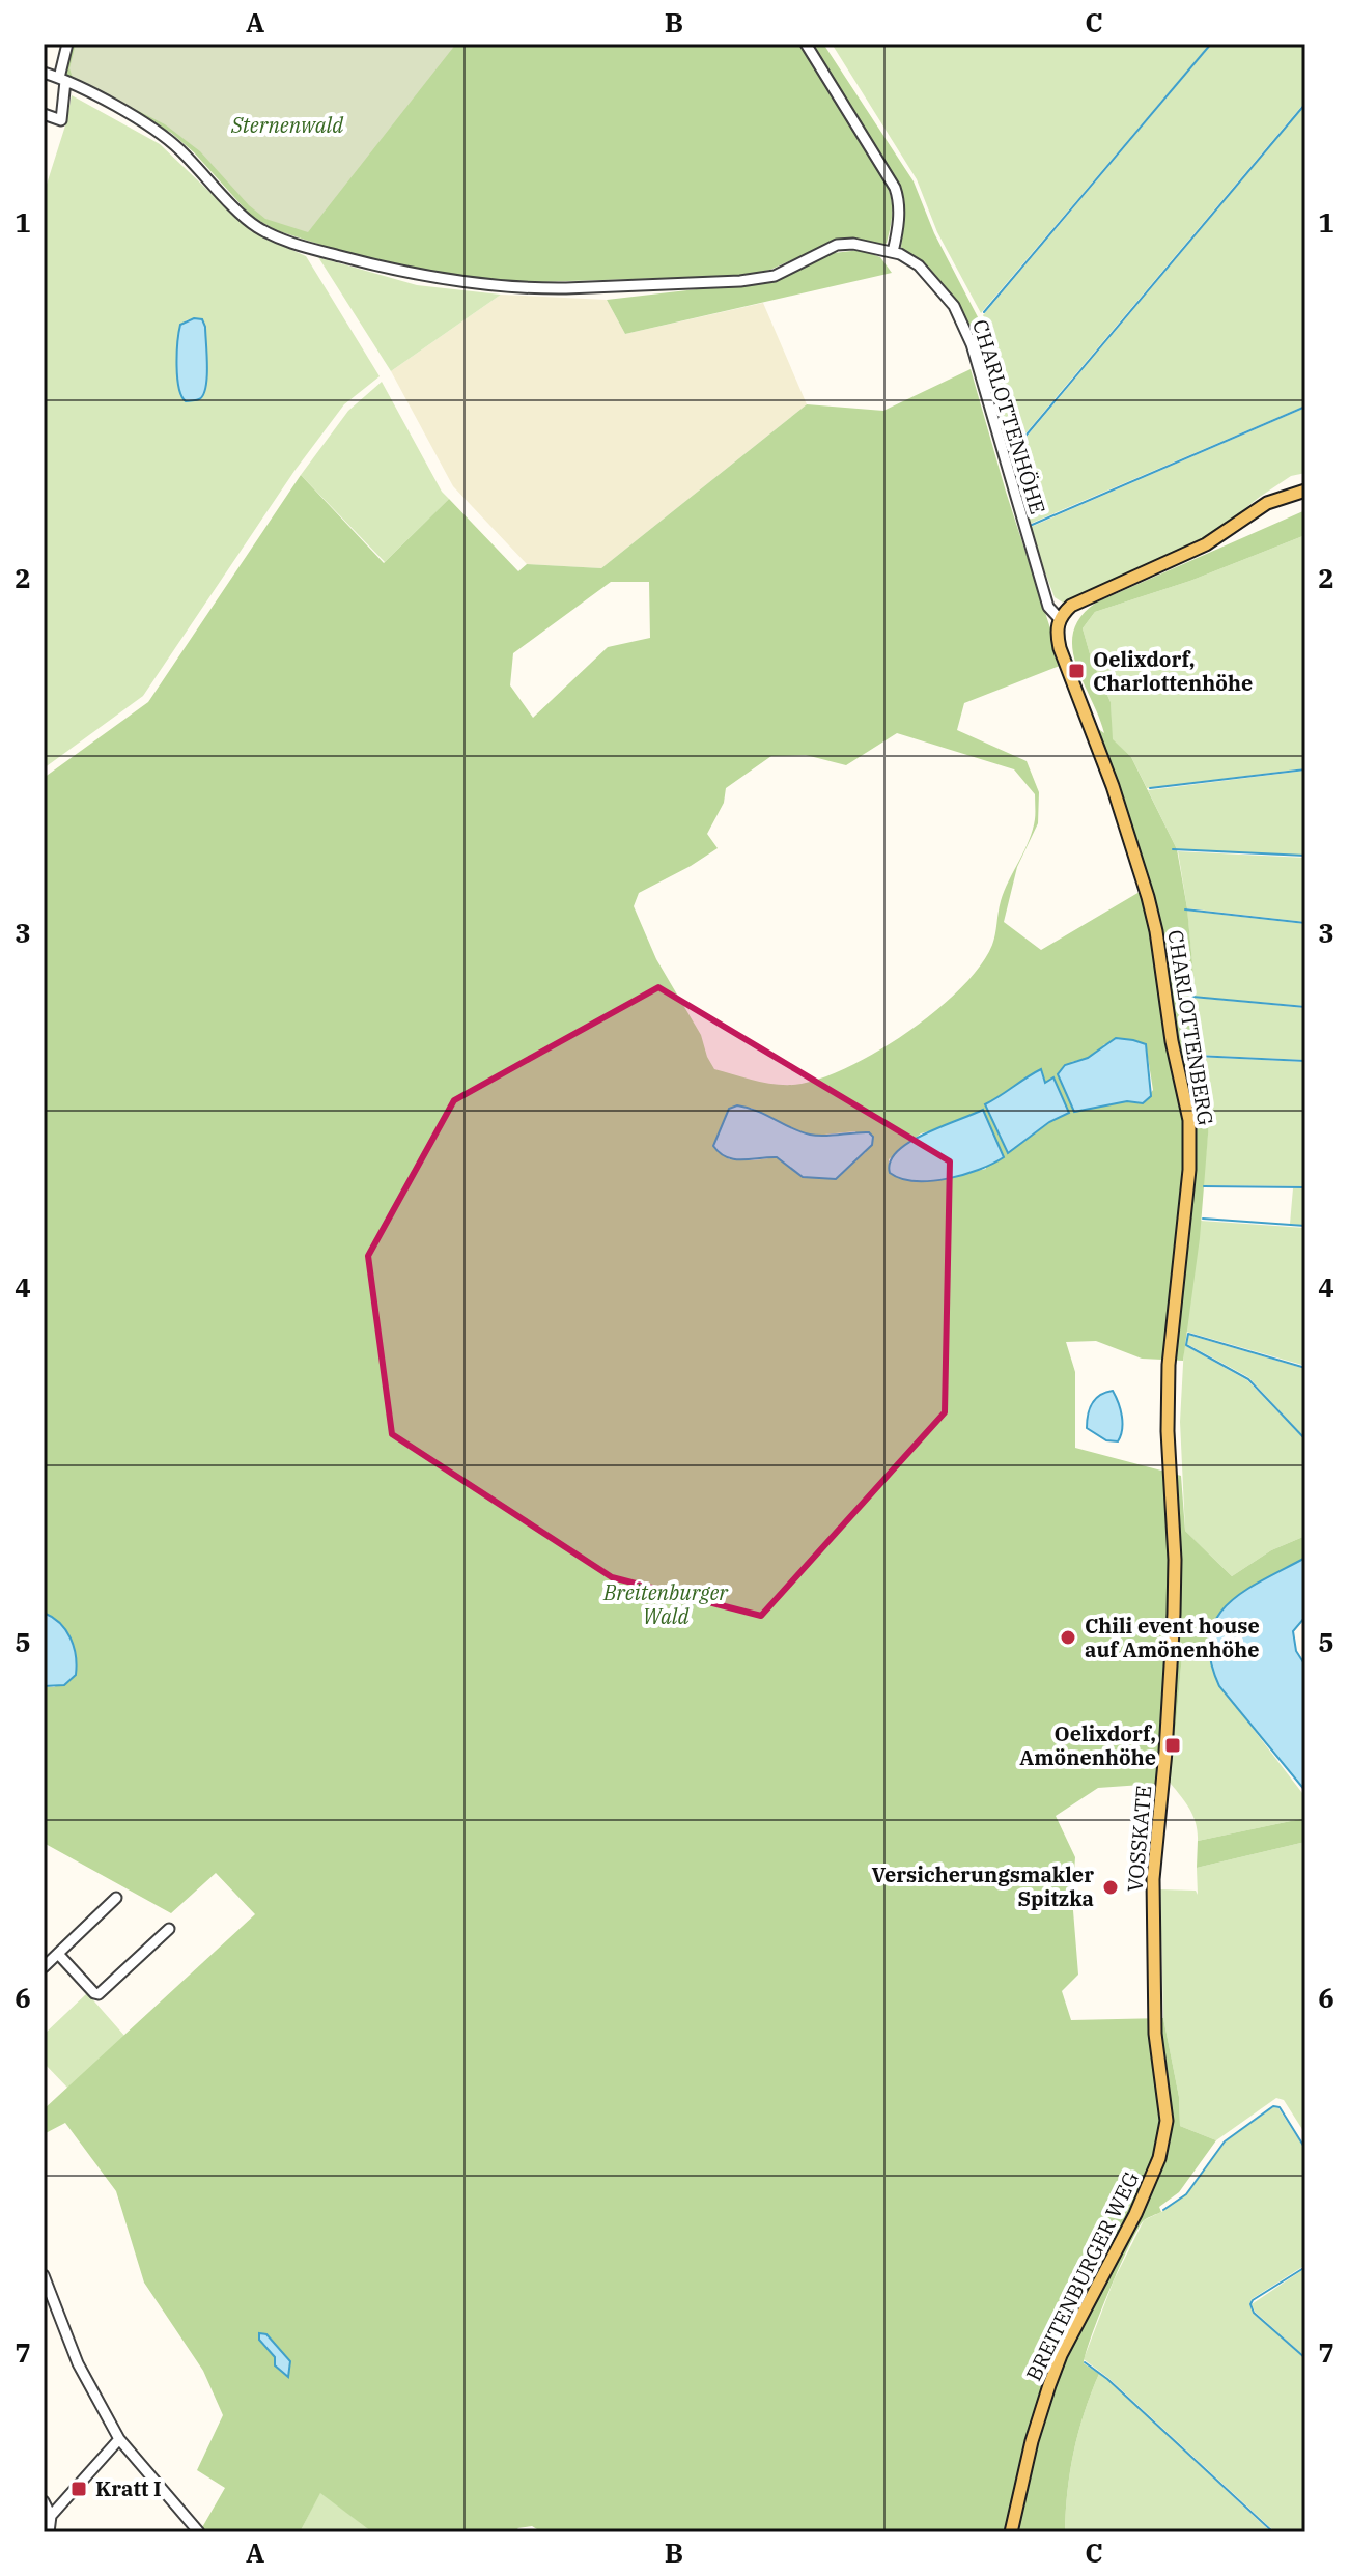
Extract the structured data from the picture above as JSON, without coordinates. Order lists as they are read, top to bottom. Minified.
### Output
{"streets":{"main road":["CHARLOTTENBERG","VOSSKATE","BREITENBURGER WEG"],"street":["CHARLOTTENHÖHE"]},"crossings":[["CHARLOTTENHÖHE","CHARLOTTENBERG"],["CHARLOTTENBERG","VOSSKATE"],["VOSSKATE","BREITENBURGER WEG"]],"parks":["Sternenwald","Breitenburger Wald"],"places":{"transit":["Oelixdorf, Charlottenhöhe","Oelixdorf, Amönenhöhe","Kratt I"],"other":["Chili event house auf Amönenhöhe","Versicherungsmakler Spitzka"]},"grid":{"columns":["A","B","C"],"rows":["1","2","3","4","5","6","7"]}}
